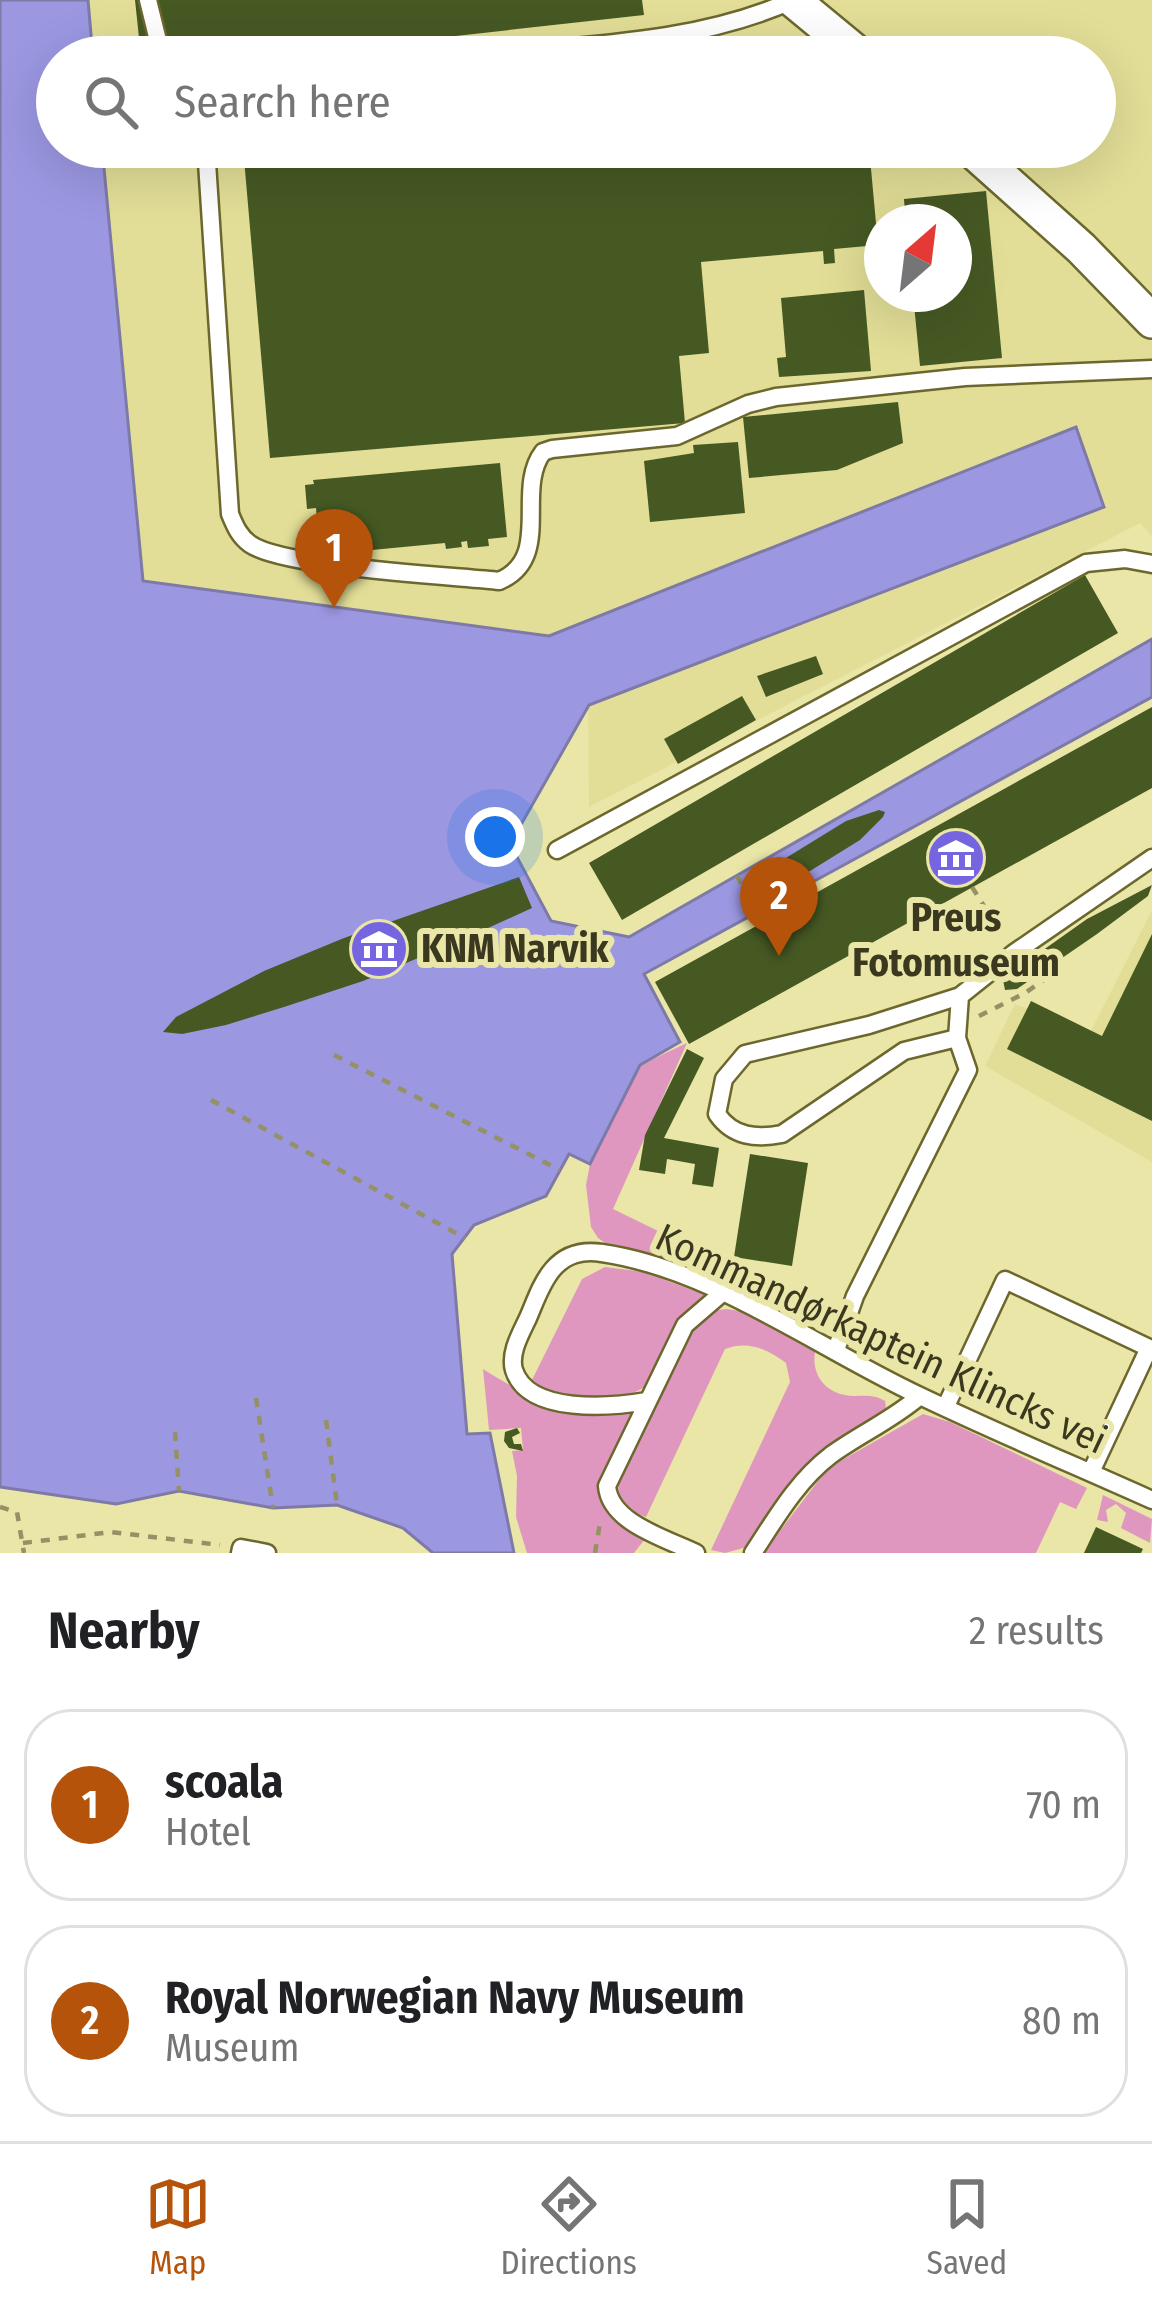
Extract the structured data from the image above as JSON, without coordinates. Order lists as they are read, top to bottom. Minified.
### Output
{"streets":{"lane":["Kommandørkaptein Klincks vei"]},"places":{"museum":["Preus Fotomuseum","KNM Narvik"]},"north":"top right","page":{"search":"Search here","pins":["1","2"],"heading":["Nearby","2 results"],"list":[{"mark":"1","name":"scoala","note":"Hotel","value":"70 m"},{"mark":"2","name":"Royal Norwegian Navy Museum","note":"Museum","value":"80 m"}],"nav":["Map","Directions","Saved"]}}
